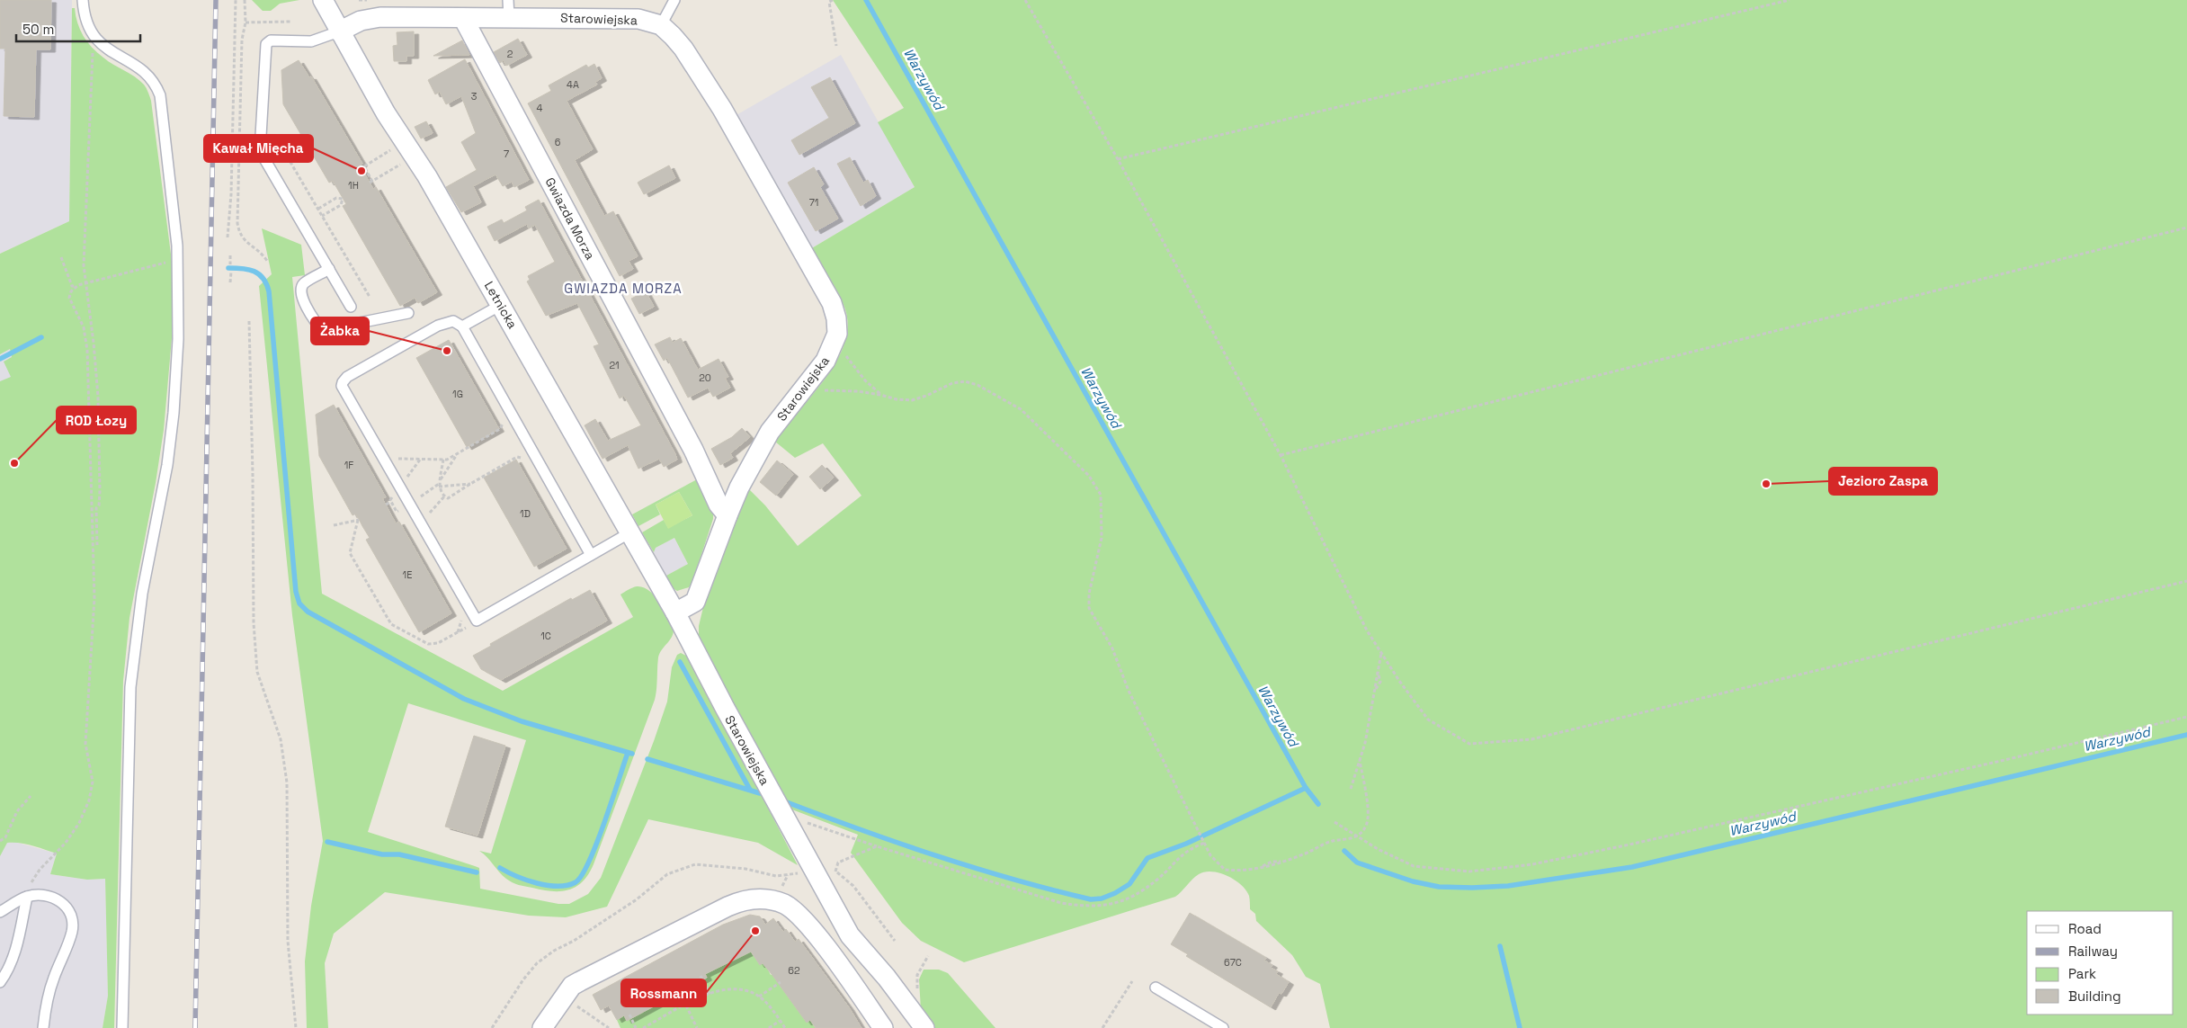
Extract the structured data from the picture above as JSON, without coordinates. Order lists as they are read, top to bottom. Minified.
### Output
{"streets":{"street":["Starowiejska","Gwiazda Morza","Letnicka"]},"crossings":[["Starowiejska","Gwiazda Morza"],["Starowiejska","Letnicka"]],"districts":["GWIAZDA MORZA"],"water":["Warzywód"],"places":["Kawał Mięcha","Żabka","ROD Łozy","Jezioro Zaspa","Rossmann"],"house_numbers":["2","4A","3","4","6","7","1H","71","21","20","1G","1F","1D","1E","1C","67C","62"],"legend":["Road","Railway","Park","Building"],"scale_bar":"50 m"}
